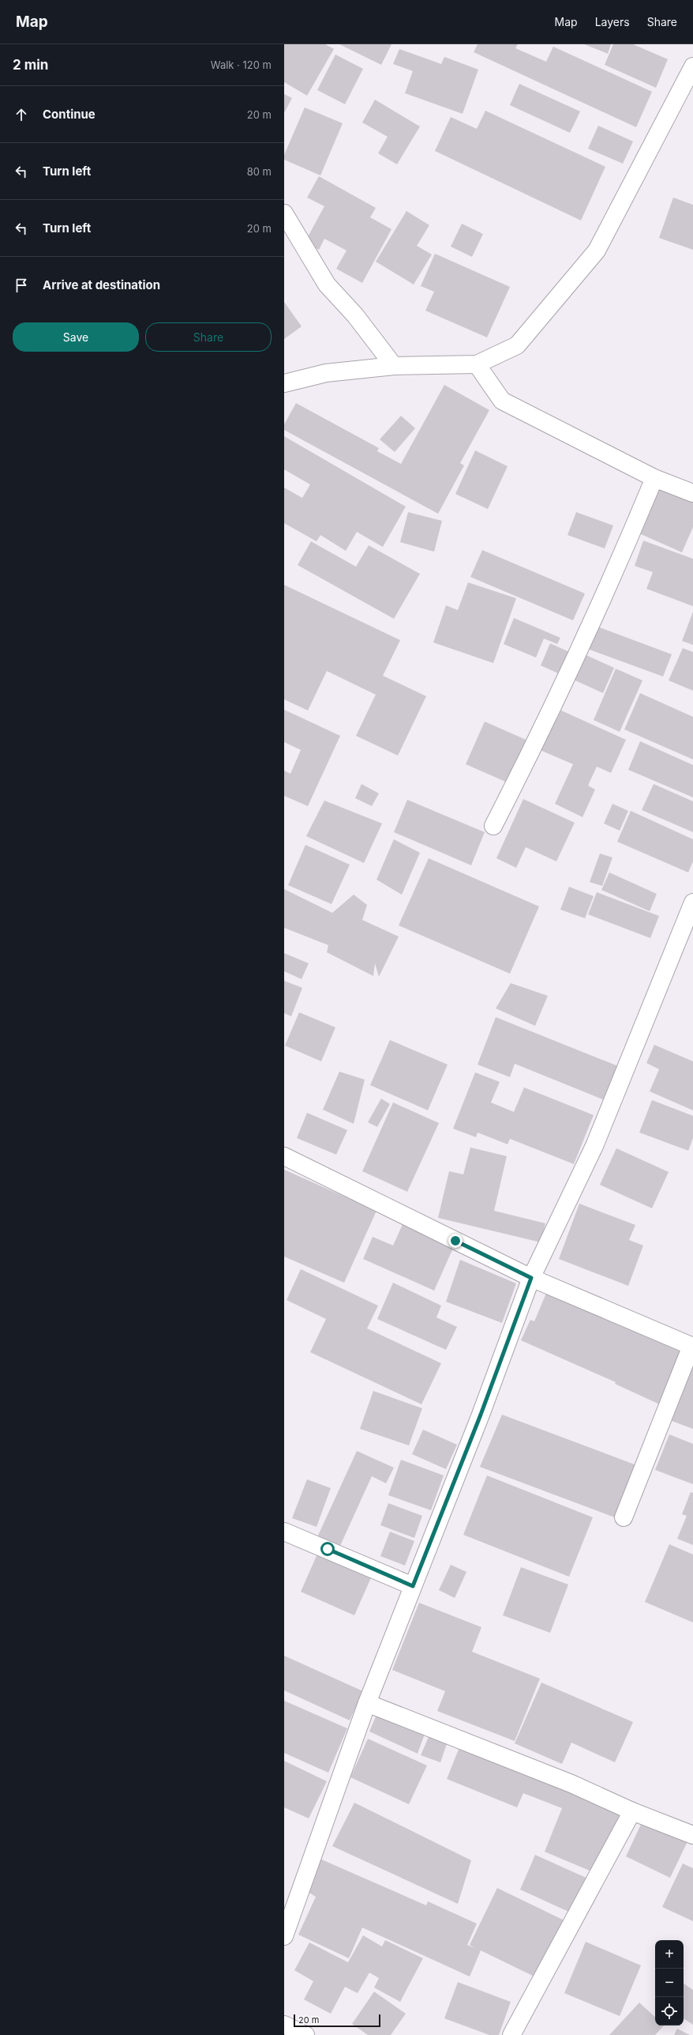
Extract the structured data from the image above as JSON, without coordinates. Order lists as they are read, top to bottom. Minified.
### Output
{"scale_bar":"20 m","page":{"header":"Map","nav":["Map","Layers","Share"],"heading":["2 min","Walk · 120 m"],"list":[["Continue","20 m"],["Turn left","80 m"],["Turn left","20 m"],"Arrive at destination"],"buttons":["Save","Share"],"map_buttons":["+","−"],"scale":"20 m"}}
